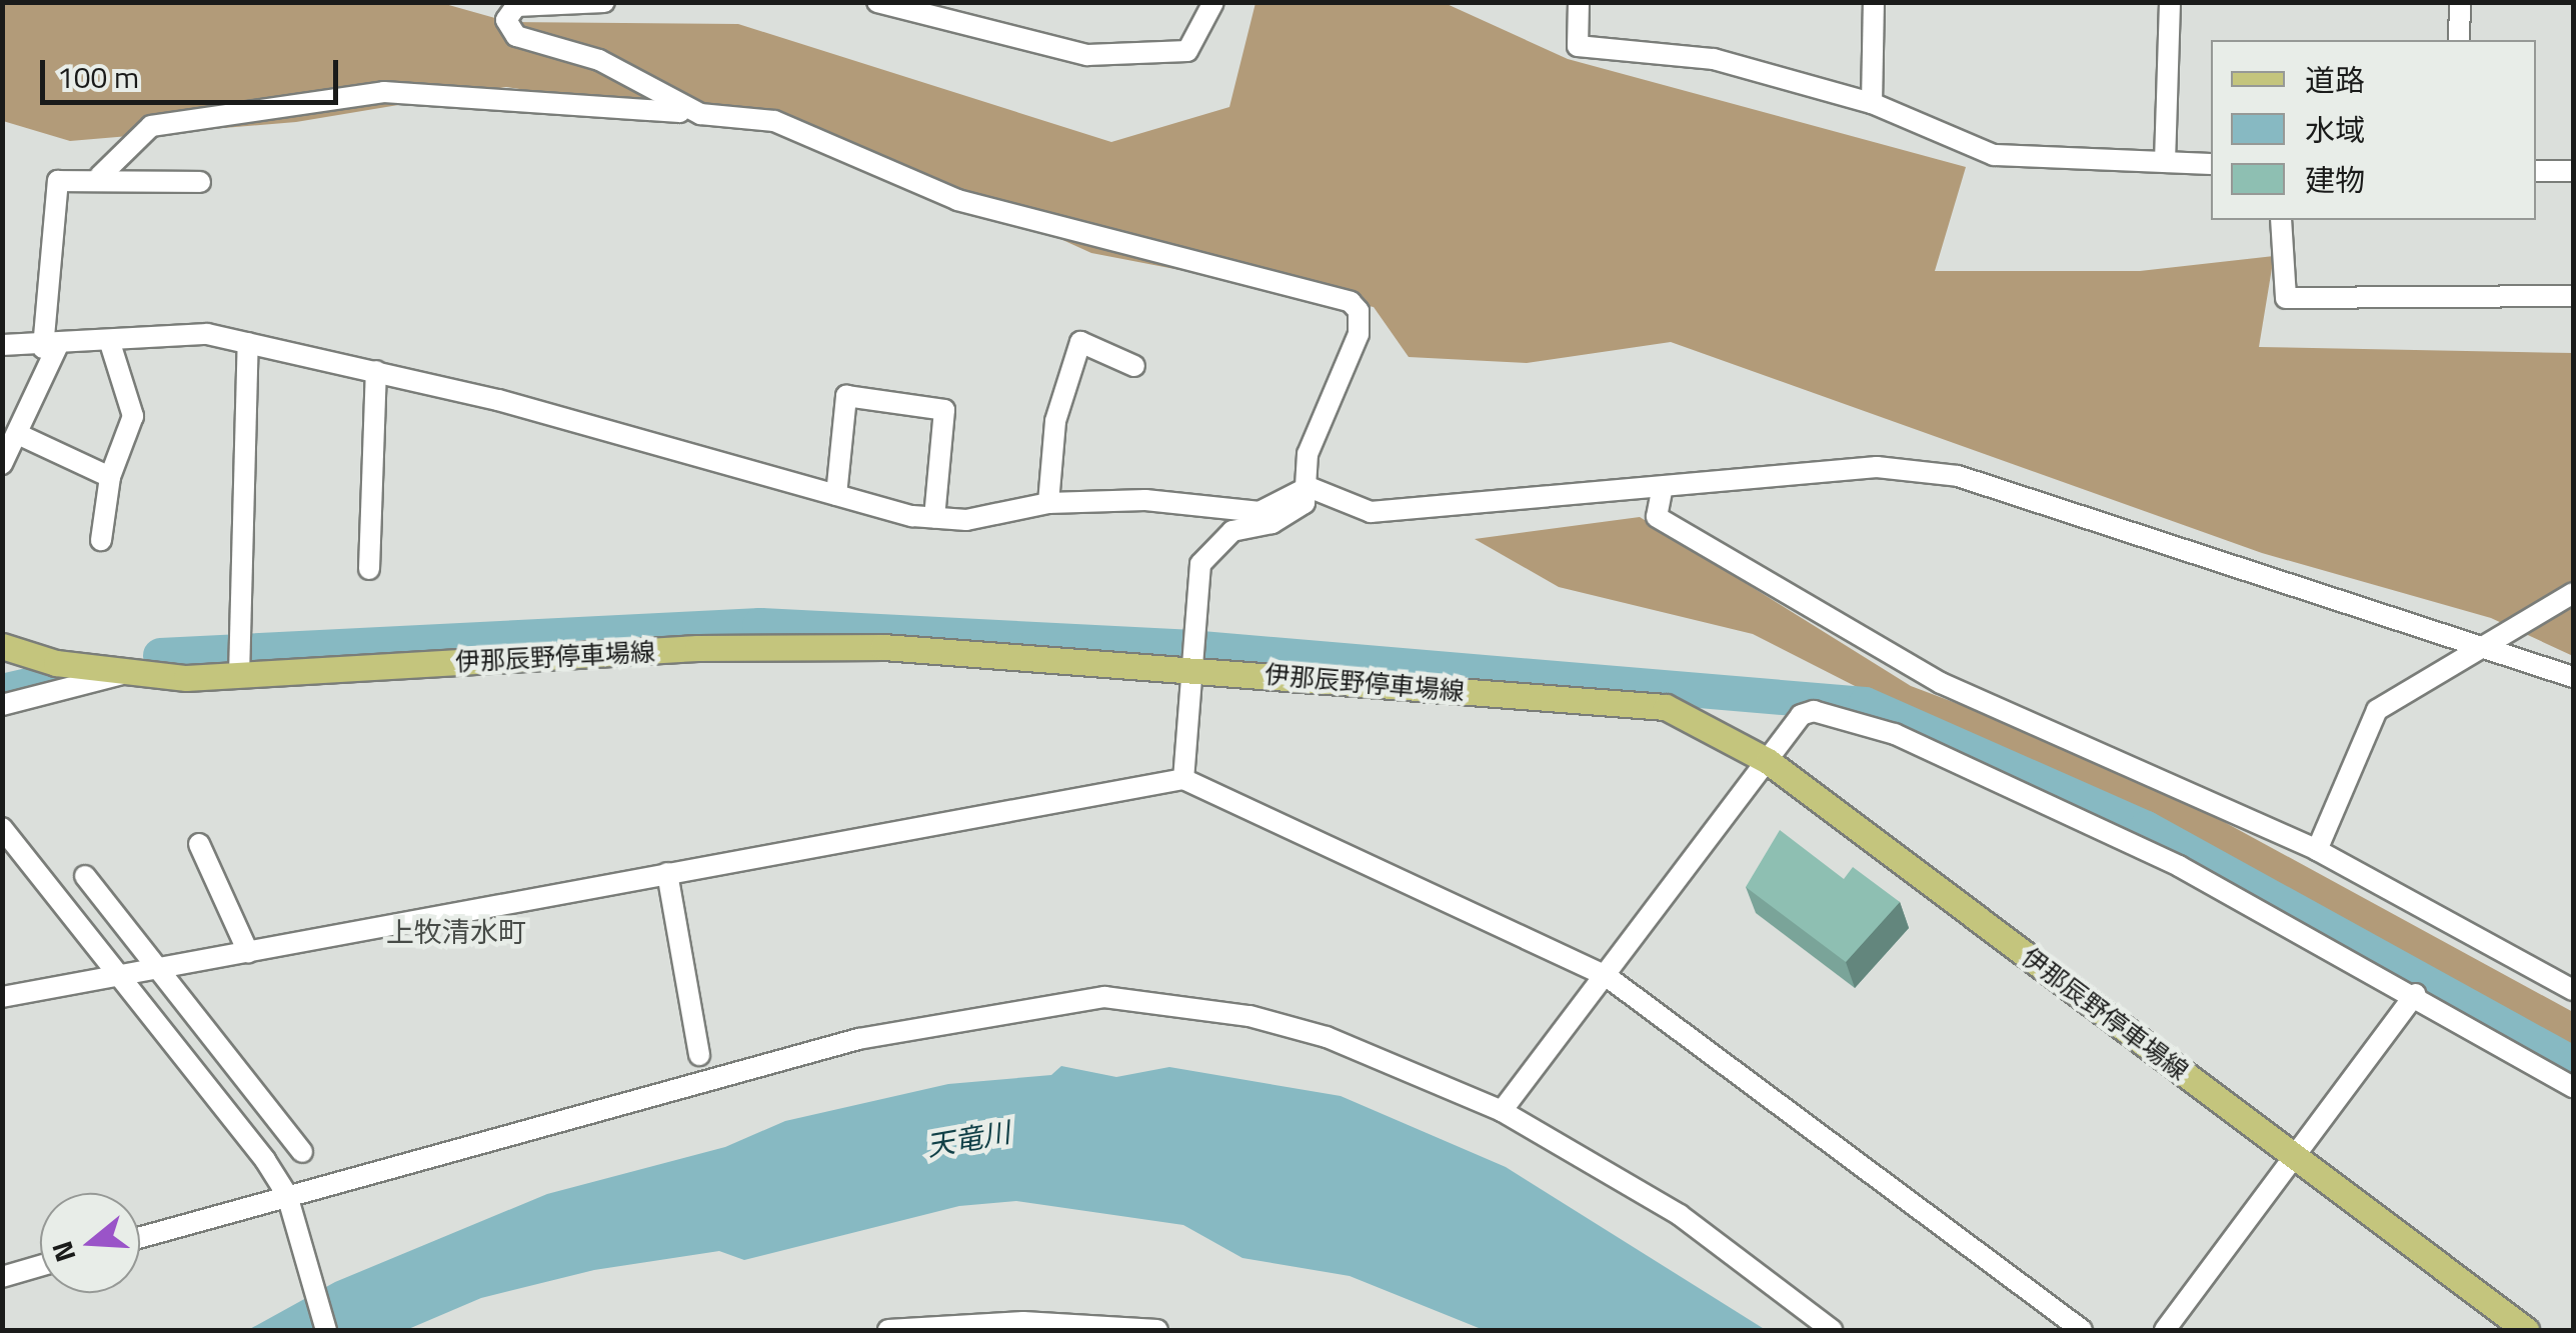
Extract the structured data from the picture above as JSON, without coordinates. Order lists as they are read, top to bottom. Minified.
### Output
{"streets":{"main road":["伊那辰野停車場線"]},"districts":["上牧清水町"],"water":["天竜川"],"legend":["道路","水域","建物"],"scale_bar":"100 m","north":"left"}
